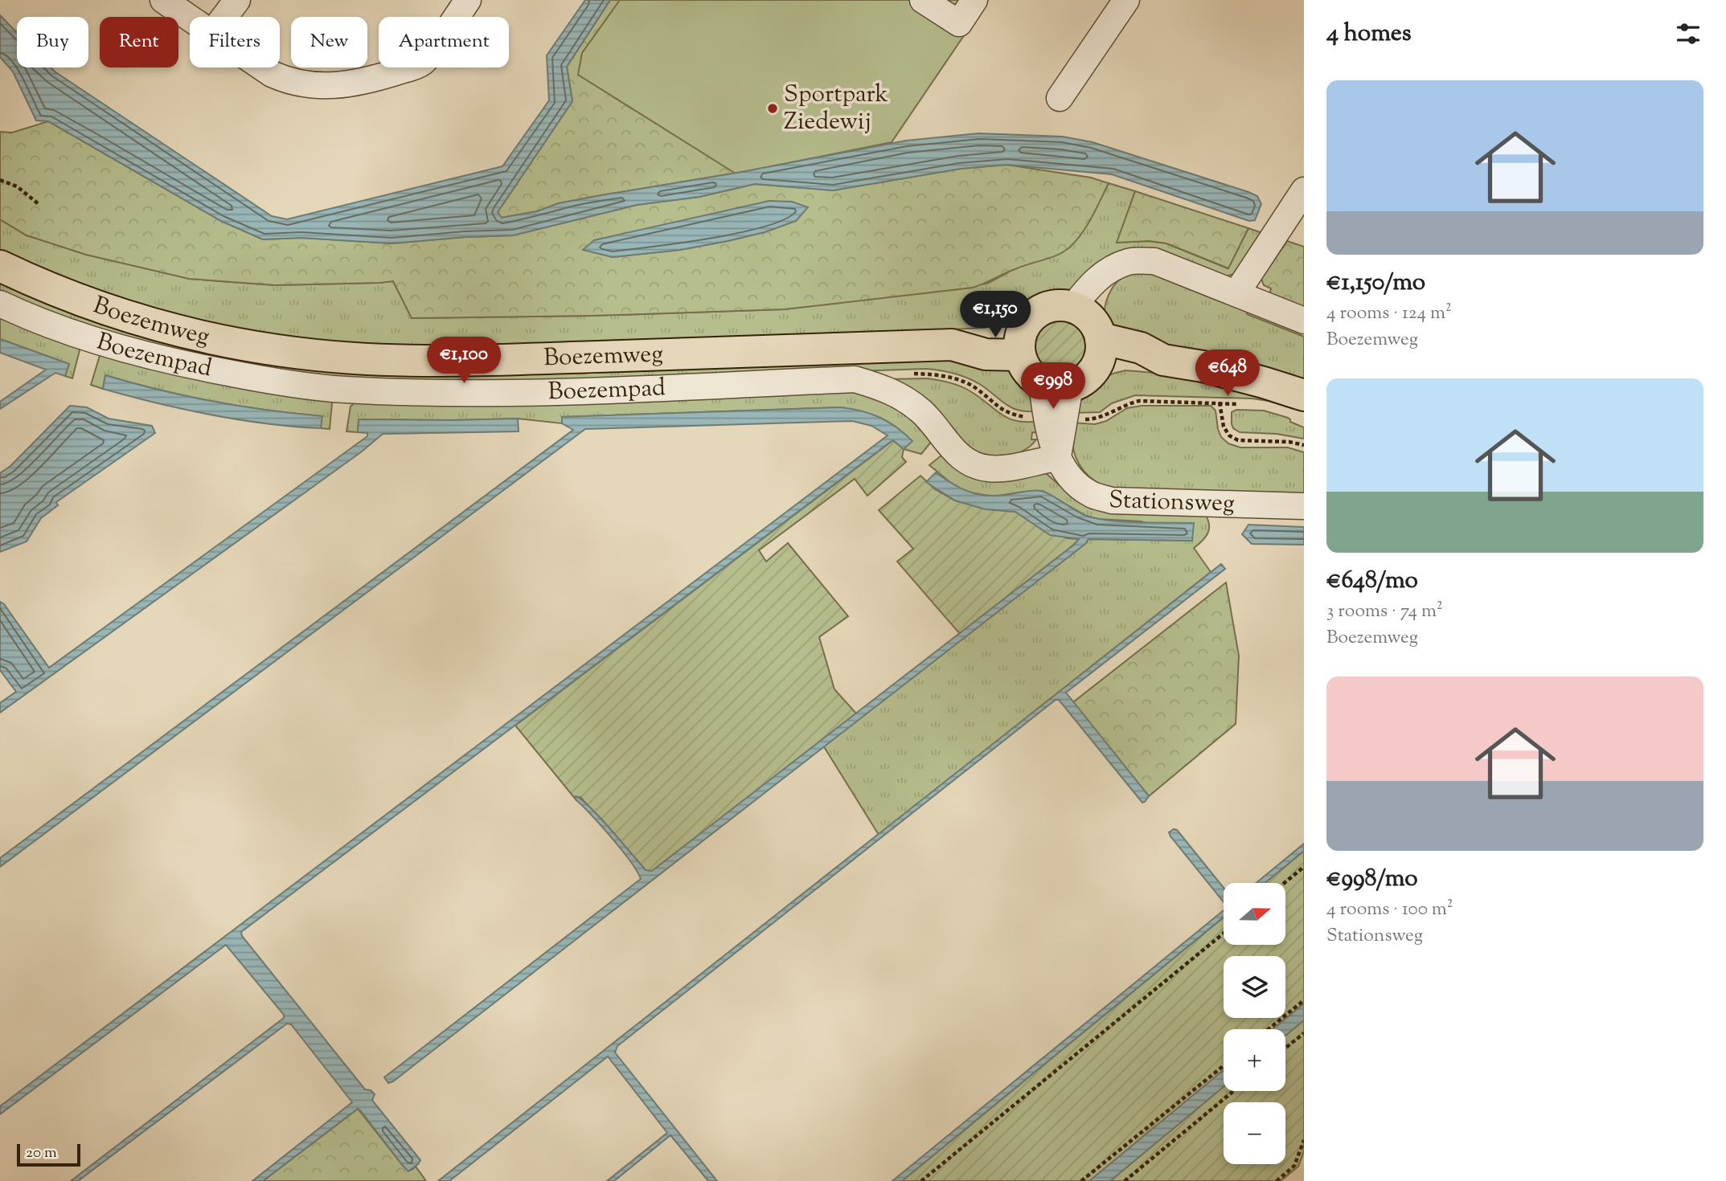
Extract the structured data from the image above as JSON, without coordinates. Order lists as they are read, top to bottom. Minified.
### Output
{"streets":{"main road":["Boezemweg"],"street":["Boezempad","Stationsweg"]},"crossings":[["Boezemweg","Stationsweg"],["Boezempad","Stationsweg"]],"places":["Sportpark Ziedewij"],"scale_bar":"20 m","north":"right","page":{"heading":"4 homes","chip":["Buy","Rent","Filters","New","Apartment"],"list":[{"name":"€1,150/mo","note":"4 rooms · 124 m² · Boezemweg"},{"name":"€648/mo","note":"3 rooms · 74 m² · Boezemweg"},{"name":"€998/mo","note":"4 rooms · 100 m² · Stationsweg"}],"price":["€1,150","€1,100","€648","€998"],"map_buttons":["+","−"],"scale":"20 m"}}
